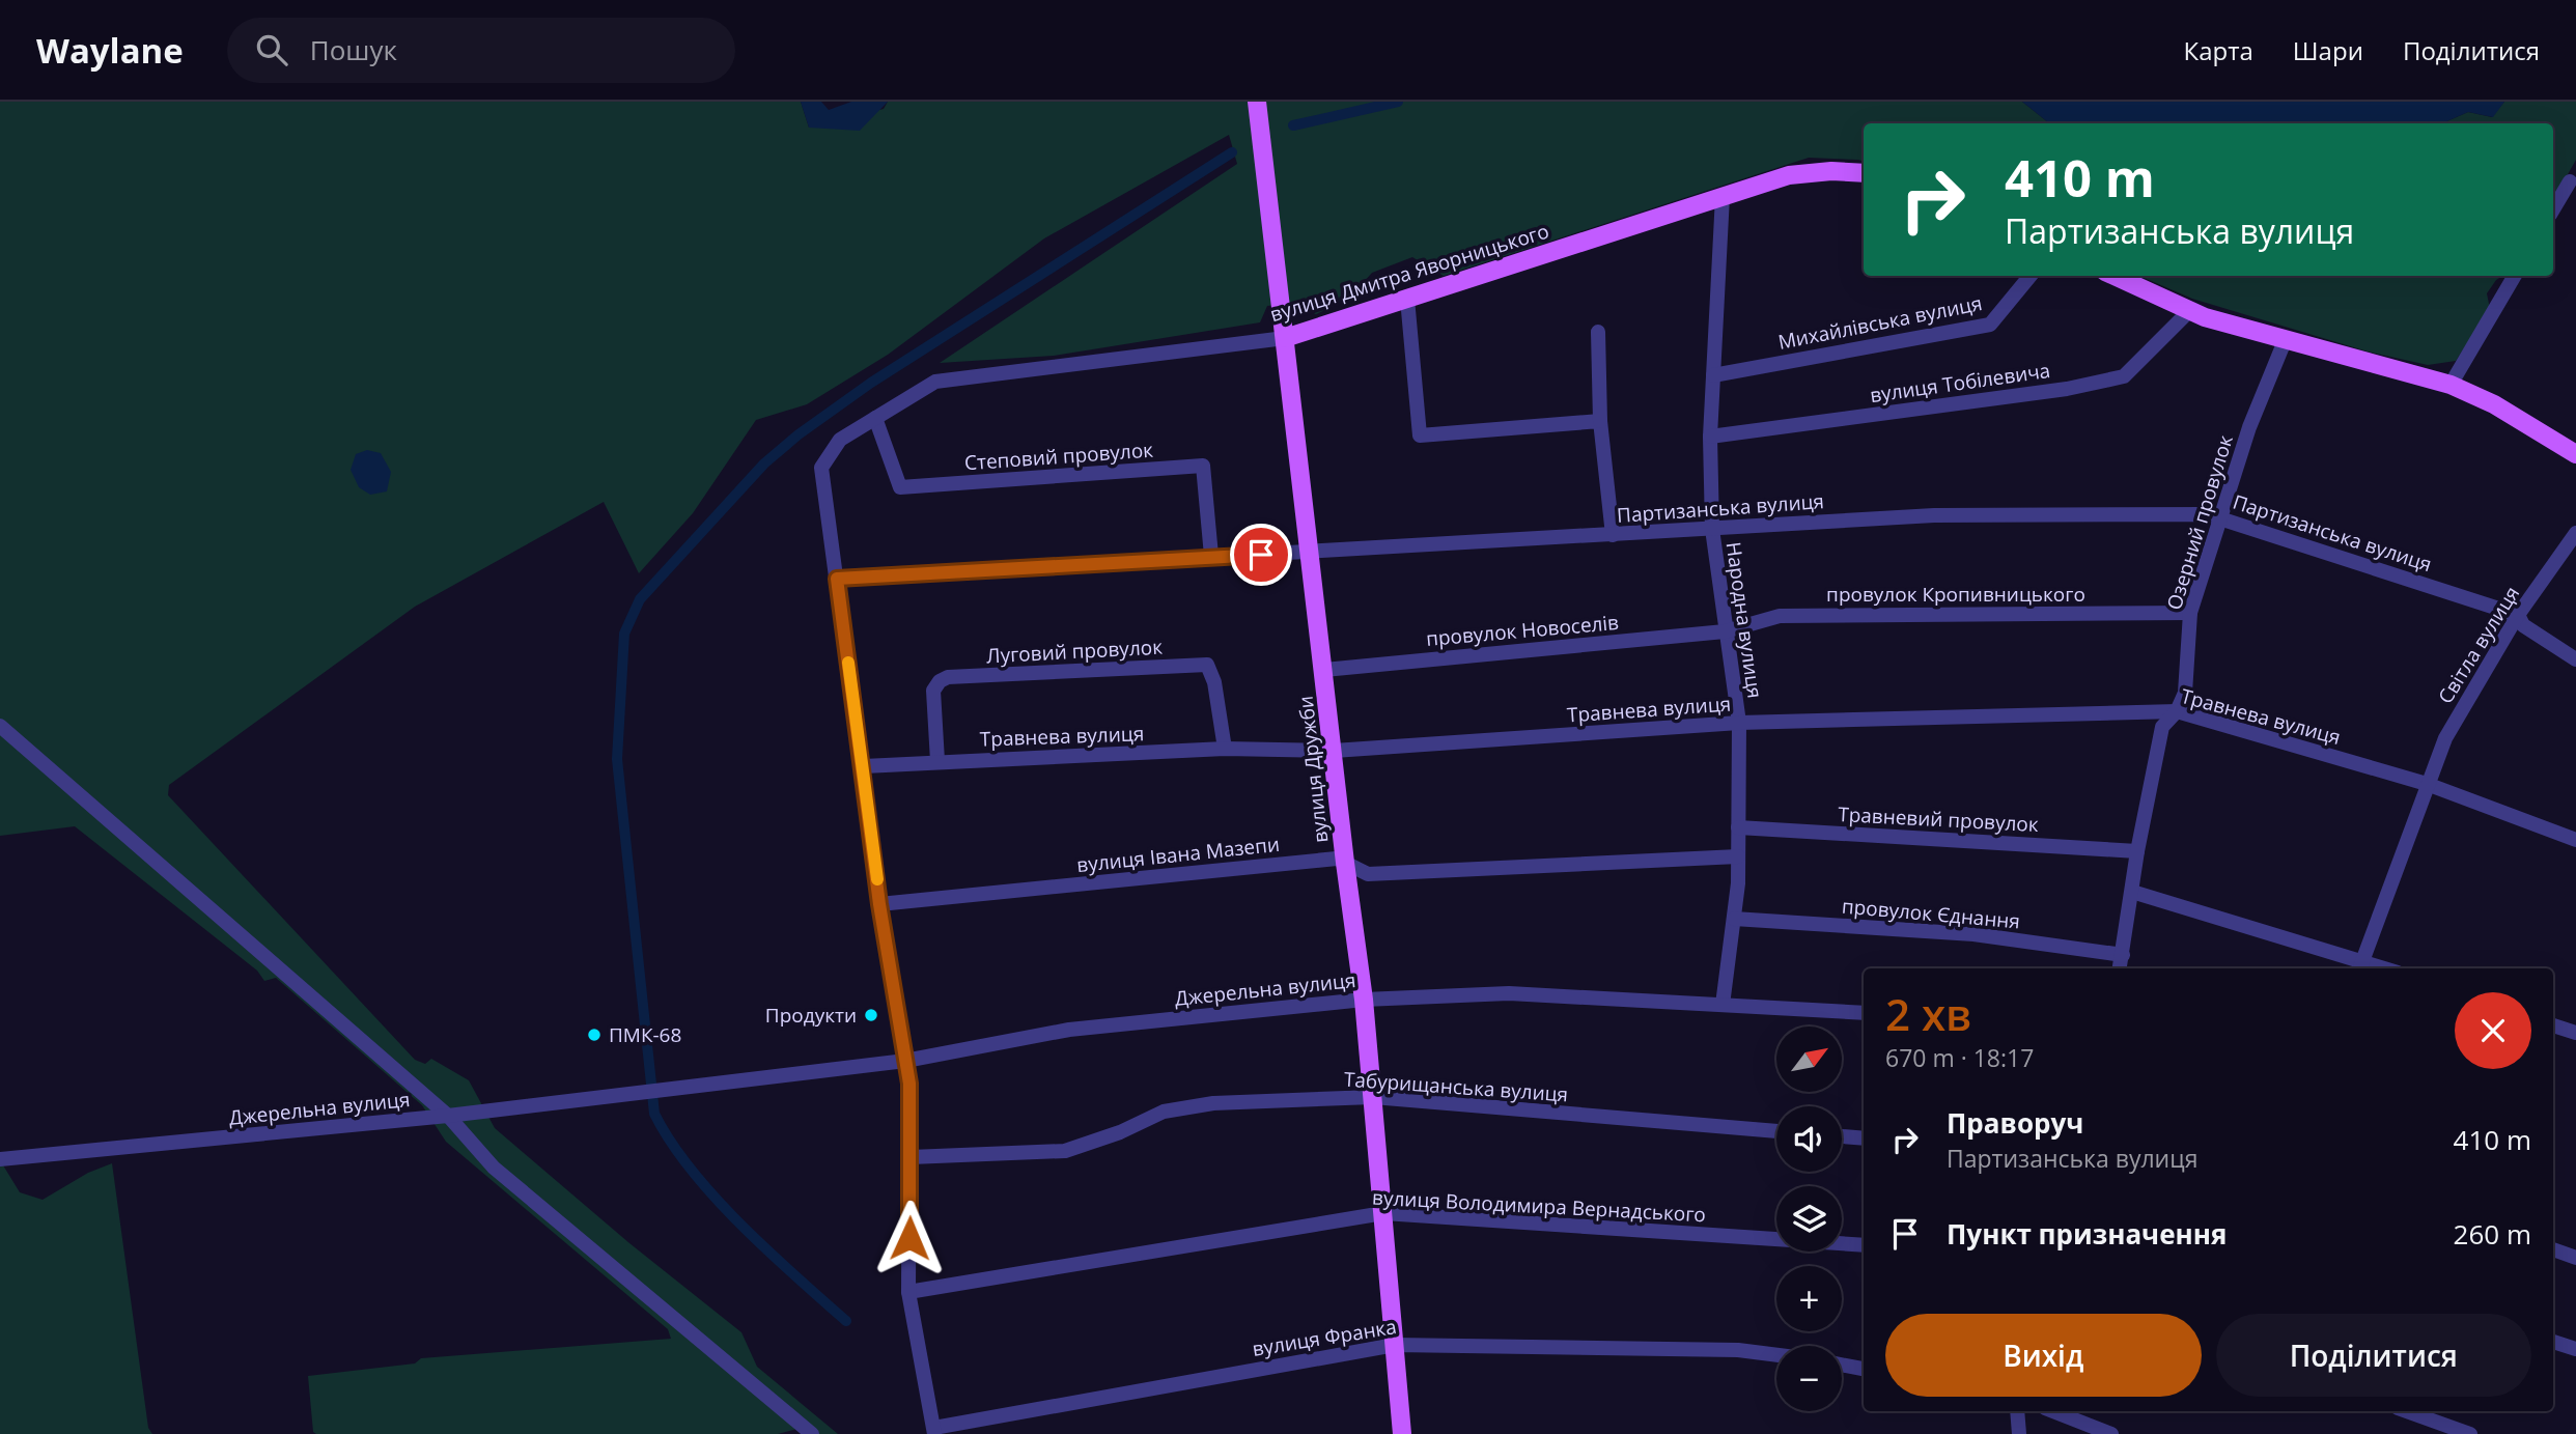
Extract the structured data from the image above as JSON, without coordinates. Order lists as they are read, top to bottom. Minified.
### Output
{"streets":{"main road":["вулиця Дмитра Яворницького","вулиця Дружби"],"street":["Михайлівська вулиця","вулиця Тобілевича","Степовий провулок","Партизанська вулиця","Озерний провулок","провулок Кропивницького","Народна вулиця","провулок Новоселів","Світла вулиця","Луговий провулок","Травнева вулиця","Травневий провулок","вулиця Івана Мазепи","провулок Єднання","Джерельна вулиця","Табурищанська вулиця","вулиця Володимира Вернадського","вулиця Франка"]},"crossings":[["вулиця Дмитра Яворницького","Степовий провулок"],["вулиця Дмитра Яворницького","Партизанська вулиця"],["вулиця Дмитра Яворницького","Народна вулиця"],["вулиця Дмитра Яворницького","вулиця Дружби"],["Михайлівська вулиця","Народна вулиця"],["вулиця Тобілевича","Народна вулиця"],["Степовий провулок","Партизанська вулиця"],["Партизанська вулиця","Озерний провулок"],["Партизанська вулиця","Народна вулиця"],["Партизанська вулиця","Світла вулиця"],["Партизанська вулиця","вулиця Дружби"],["Озерний провулок","провулок Кропивницького"],["Озерний провулок","Травнева вулиця"],["Озерний провулок","Травневий провулок"],["Озерний провулок","провулок Єднання"],["провулок Кропивницького","Народна вулиця"],["провулок Кропивницького","провулок Новоселів"],["Народна вулиця","провулок Новоселів"],["Народна вулиця","Травнева вулиця"],["Народна вулиця","Травневий провулок"],["Народна вулиця","вулиця Івана Мазепи"],["Народна вулиця","провулок Єднання"],["Народна вулиця","Джерельна вулиця"],["провулок Новоселів","вулиця Дружби"],["Світла вулиця","Травнева вулиця"],["Луговий провулок","Травнева вулиця"],["Травнева вулиця","вулиця Дружби"],["вулиця Дружби","вулиця Івана Мазепи"],["вулиця Дружби","Джерельна вулиця"],["вулиця Дружби","Табурищанська вулиця"],["вулиця Дружби","вулиця Володимира Вернадського"],["вулиця Дружби","вулиця Франка"]],"places":["Продукти","ПМК-68"],"north":"top right","page":{"header":"Waylane","search":"Пошук","nav":["Карта","Шари","Поділитися"],"turn":["410 m","Партизанська вулиця"],"heading":["2 хв","670 m · 18:17"],"map_buttons":["+","−"],"list":[{"name":"Праворуч","note":"Партизанська вулиця","value":"410 m"},{"name":"Пункт призначення","value":"260 m"}],"buttons":["Вихід","Поділитися"]}}
